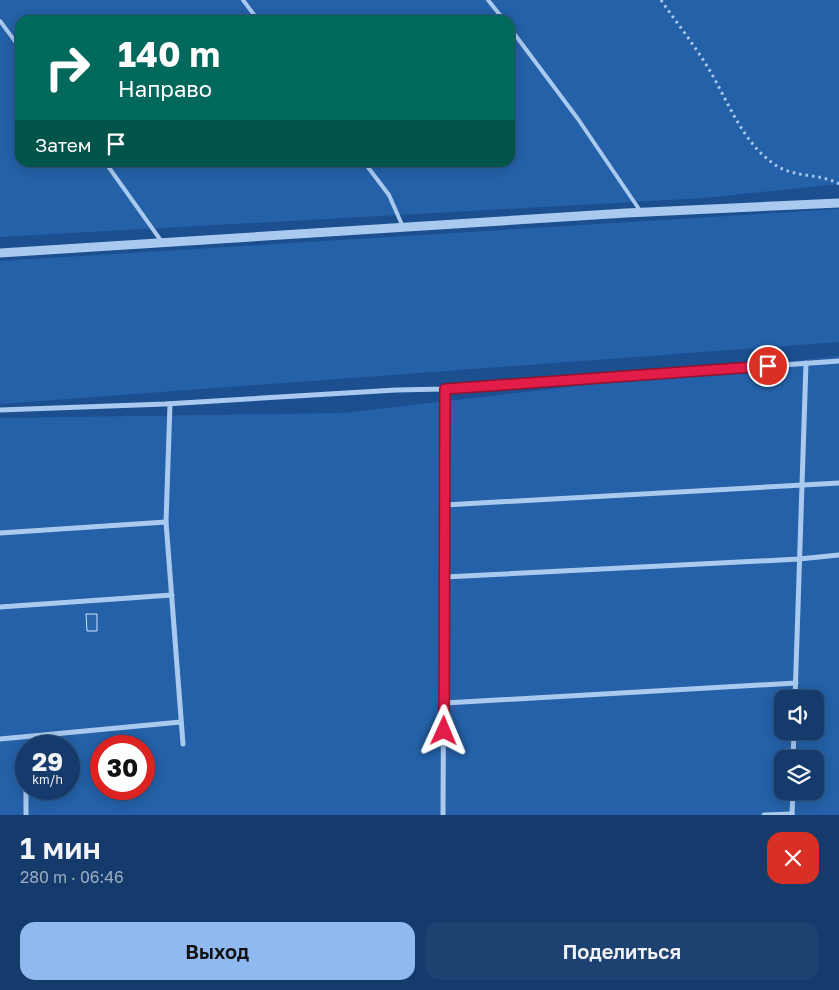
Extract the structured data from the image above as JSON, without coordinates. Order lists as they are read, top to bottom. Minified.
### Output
{"page":{"turn":["140 m","Направо"],"then":"Затем","speed":"29 km/h","limit":"30","heading":["1 мин","280 m · 06:46"],"buttons":["Выход","Поделиться"]}}
